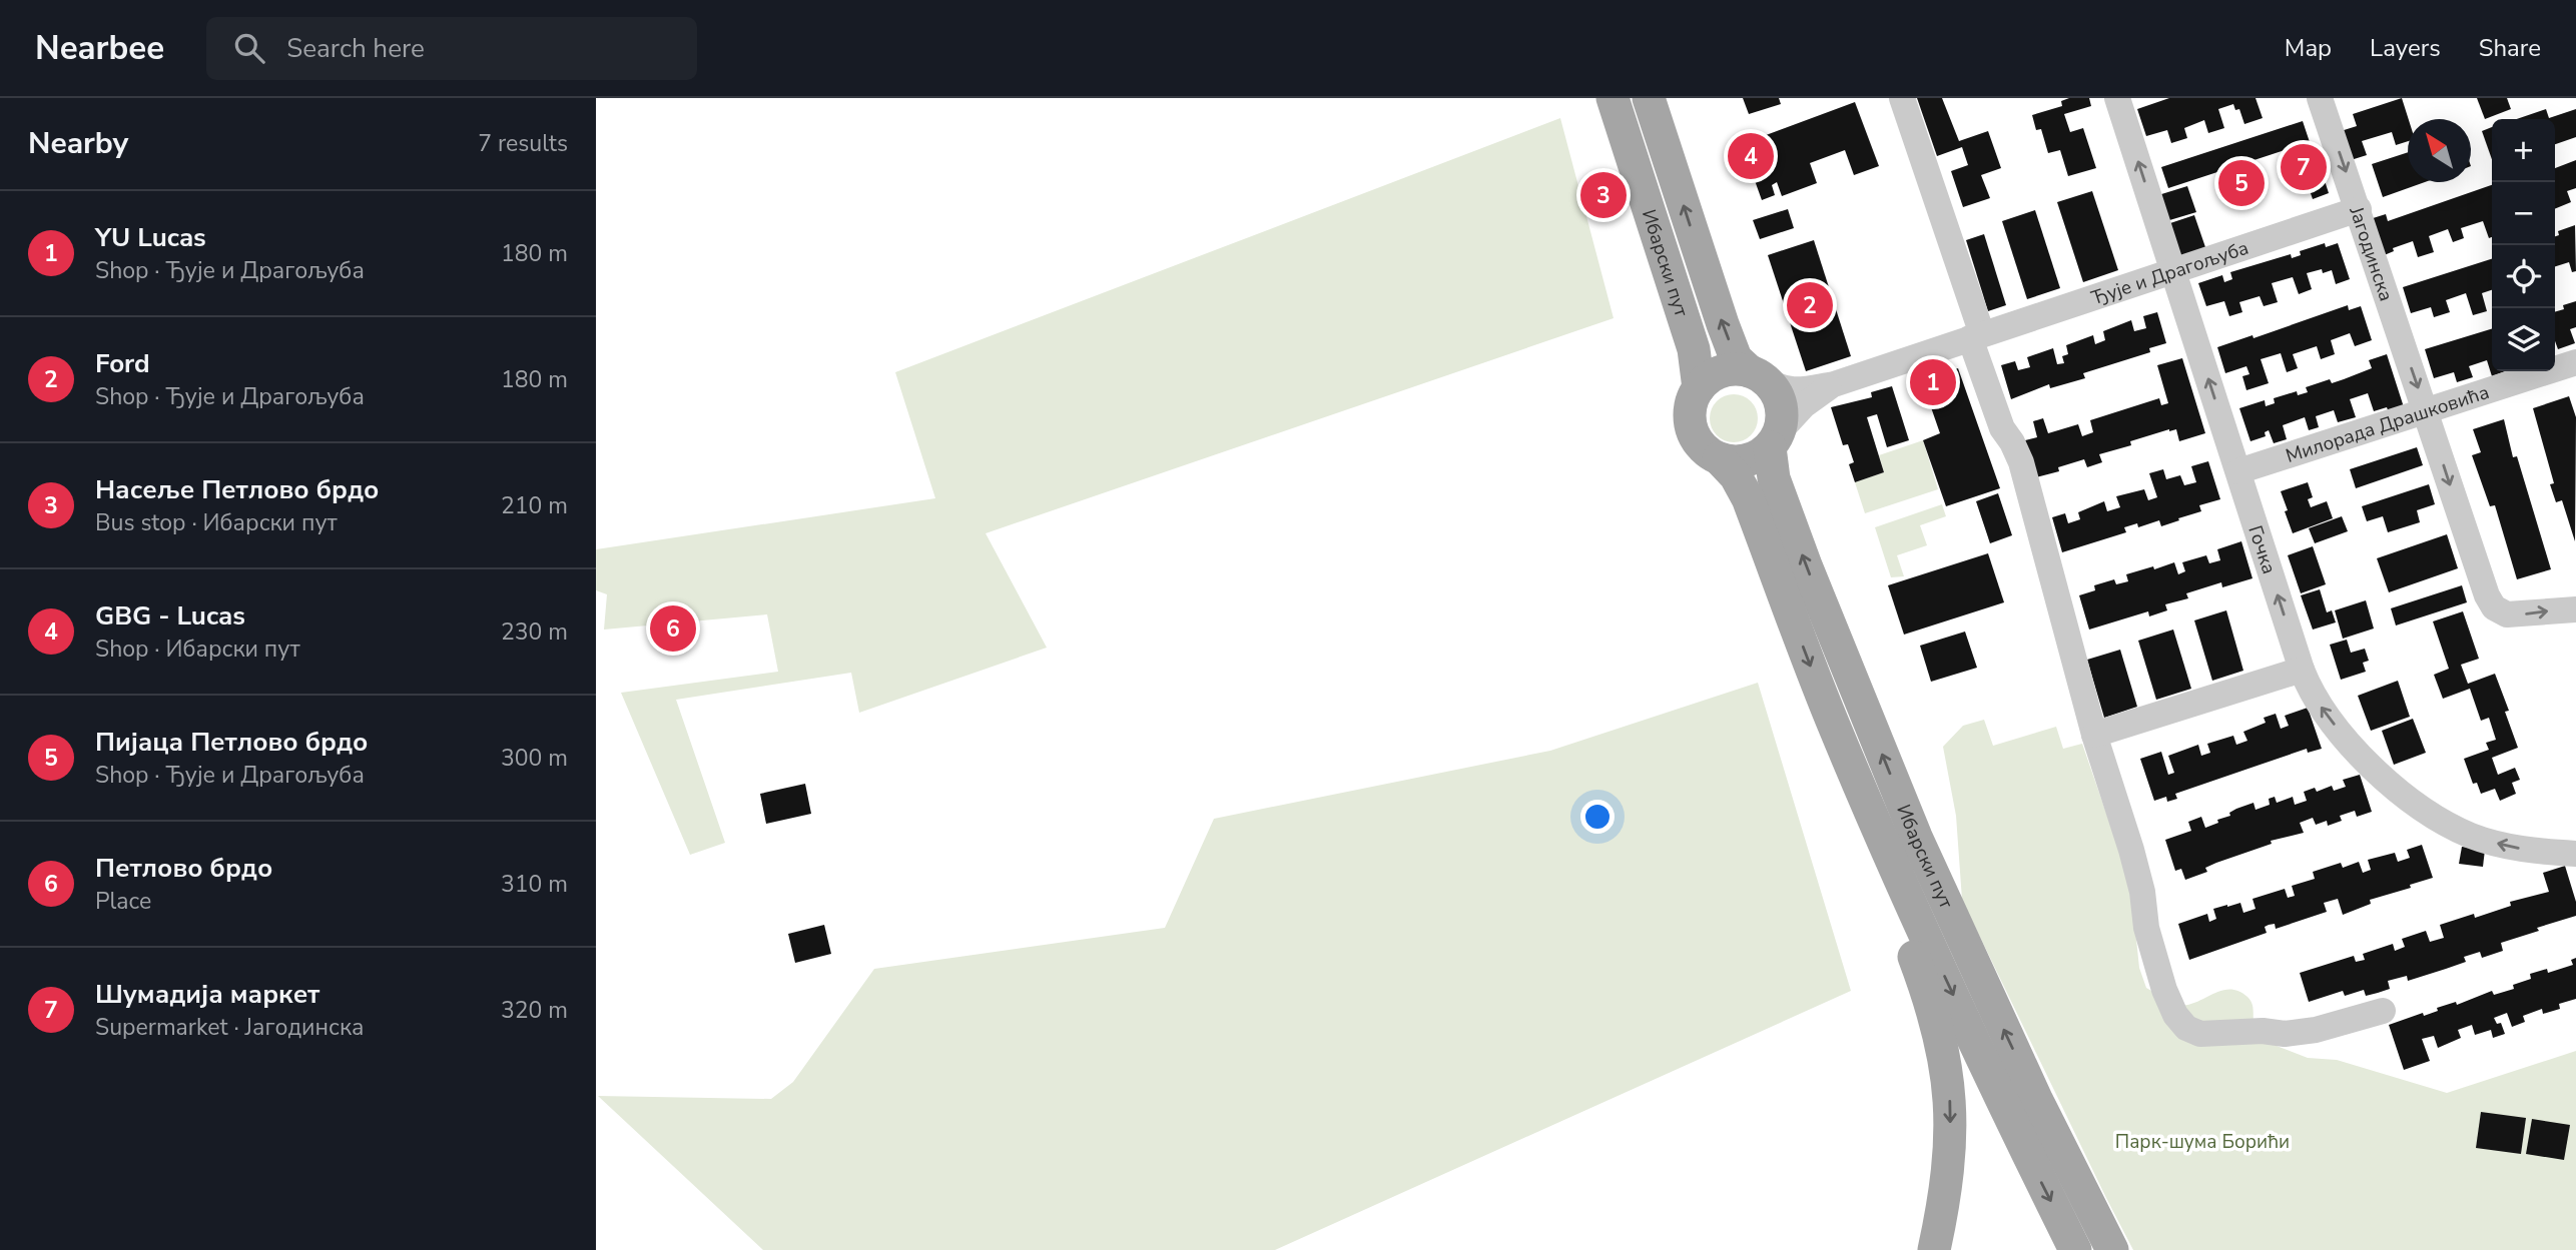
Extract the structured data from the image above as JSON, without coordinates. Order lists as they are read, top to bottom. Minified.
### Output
{"streets":{"main road":["Ибарски пут"],"street":["Јагодинска","Ђује и Драгољуба","Милорада Драшковића","Гочка"]},"crossings":[["Јагодинска","Ђује и Драгољуба"],["Јагодинска","Милорада Драшковића"],["Ибарски пут","Ђује и Драгољуба"],["Ђује и Драгољуба","Гочка"],["Милорада Драшковића","Гочка"]],"one_way":["Јагодинска"],"parks":["Парк-шума Борићи"],"north":"top left","page":{"header":"Nearbee","search":"Search here","nav":["Map","Layers","Share"],"heading":["Nearby","7 results"],"map_buttons":["+","−"],"pins":["4","7","5","3","2","1","6"],"list":[{"mark":"1","name":"YU Lucas","note":"Shop · Ђује и Драгољуба","value":"180 m"},{"mark":"2","name":"Ford","note":"Shop · Ђује и Драгољуба","value":"180 m"},{"mark":"3","name":"Насеље Петлово брдо","note":"Bus stop · Ибарски пут","value":"210 m"},{"mark":"4","name":"GBG - Lucas","note":"Shop · Ибарски пут","value":"230 m"},{"mark":"5","name":"Пијаца Петлово брдо","note":"Shop · Ђује и Драгољуба","value":"300 m"},{"mark":"6","name":"Петлово брдо","note":"Place","value":"310 m"},{"mark":"7","name":"Шумадија маркет","note":"Supermarket · Јагодинска","value":"320 m"}]}}
